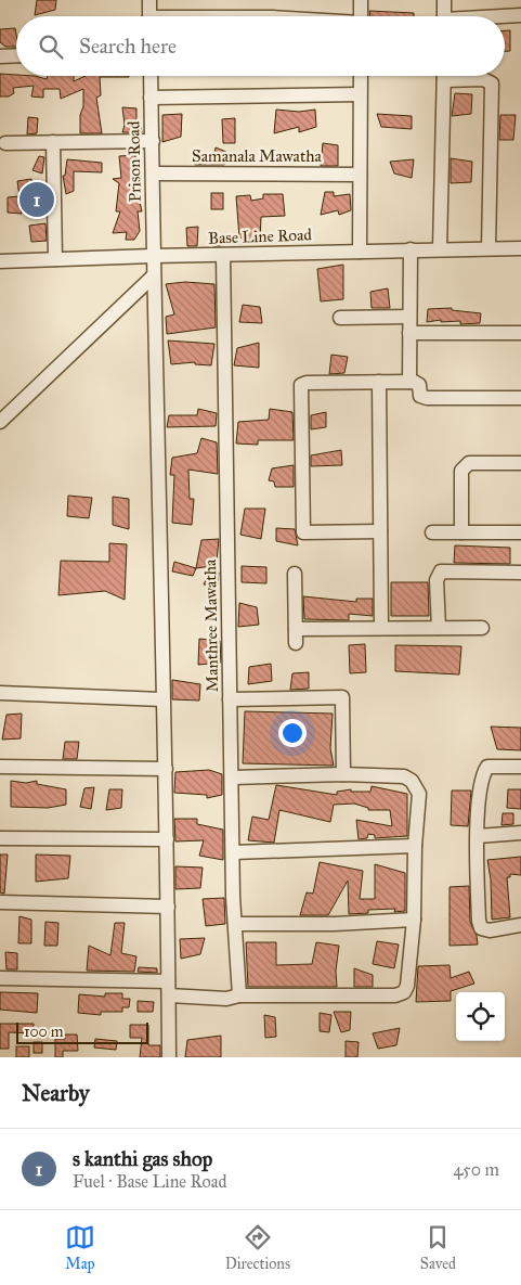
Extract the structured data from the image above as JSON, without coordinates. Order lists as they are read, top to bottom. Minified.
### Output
{"streets":{"street":["Samanala Mawatha","Prison Road","Base Line Road","Manthree Mawatha"]},"crossings":[["Samanala Mawatha","Prison Road"],["Prison Road","Base Line Road"],["Base Line Road","Manthree Mawatha"]],"scale_bar":"100 m","page":{"search":"Search here","pins":"1","scale":"100 m","heading":"Nearby","list":[{"mark":"1","name":"s kanthi gas shop","note":"Fuel · Base Line Road","value":"450 m"}],"nav":["Map","Directions","Saved"]}}
